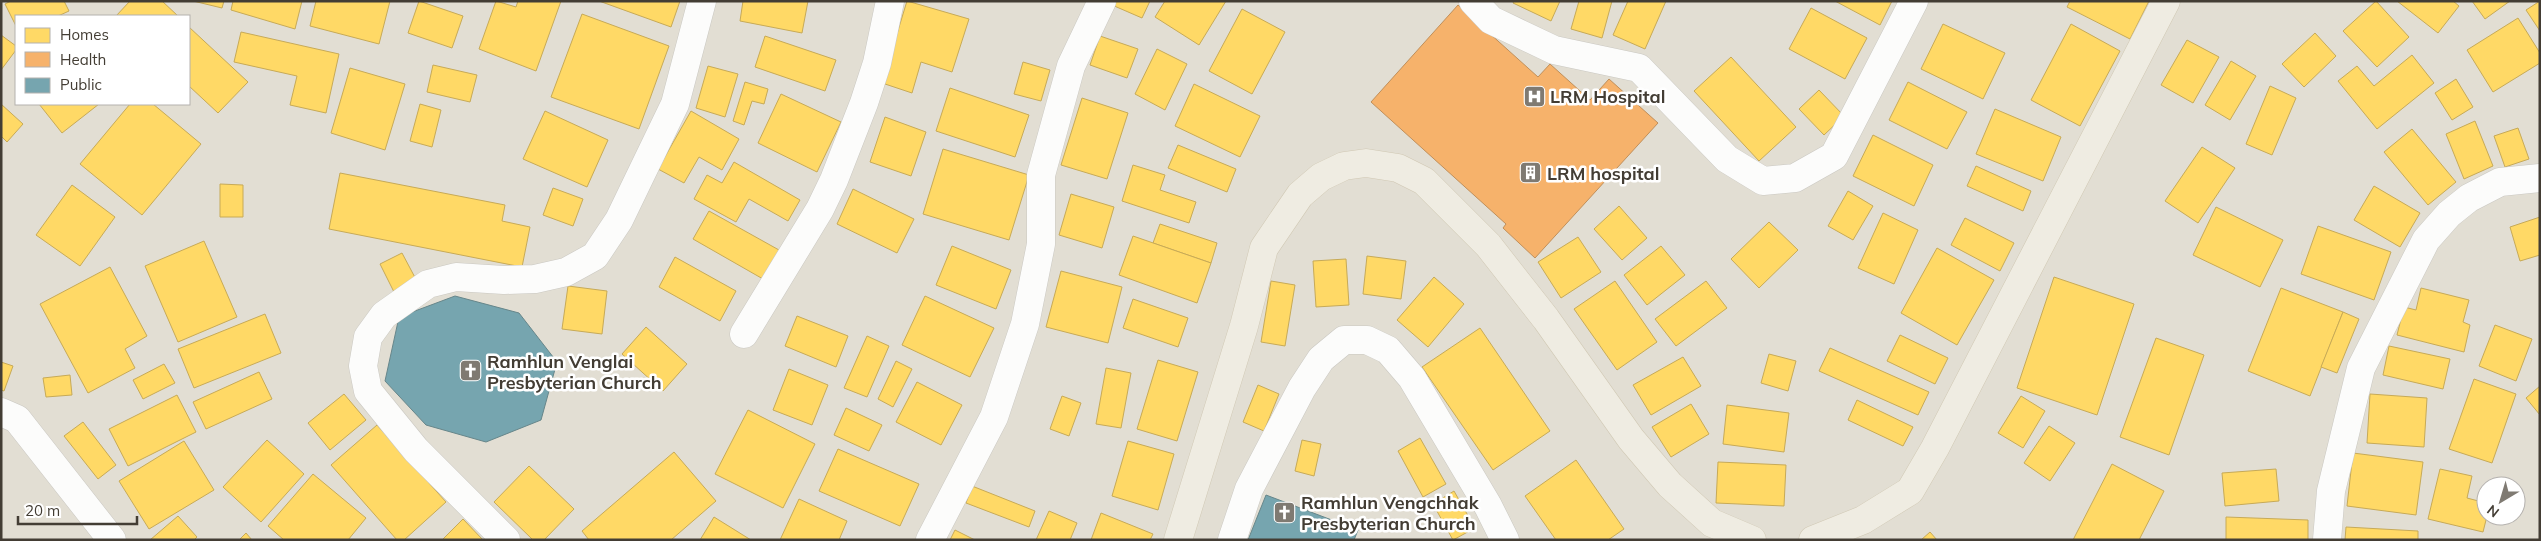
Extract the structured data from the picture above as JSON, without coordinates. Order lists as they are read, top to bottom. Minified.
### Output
{"places":{"hospital":["LRM Hospital"],"building":["LRM hospital"],"church":["Ramhlun Venglai Presbyterian Church","Ramhlun Vengchhak Presbyterian Church"]},"legend":["Homes","Health","Public"],"scale_bar":"20 m","north":"bottom left"}
